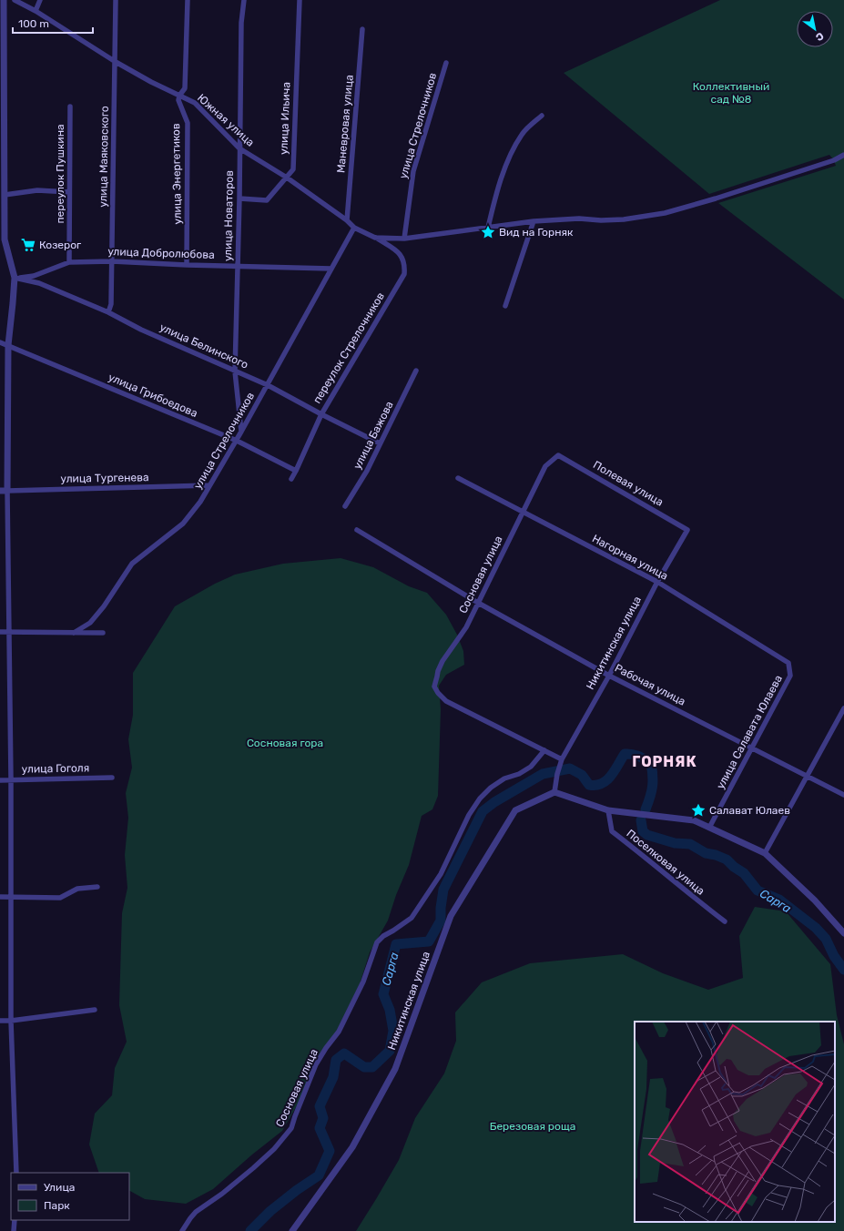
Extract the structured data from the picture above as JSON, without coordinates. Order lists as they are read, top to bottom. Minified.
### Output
{"streets":{"street":["улица Ильича","Южная улица","Маневровая улица","улица Стрелочников","улица Маяковского","переулок Пушкина","улица Энергетиков","улица Новаторов","улица Добролюбова","улица Белинского","переулок Стрелочников","улица Грибоедова","улица Бажова","улица Тургенева","Полевая улица","Нагорная улица","Сосновая улица","Никитинская улица","Рабочая улица","улица Салавата Юлаева","улица Гоголя","Поселковая улица"]},"crossings":[["улица Ильича","Южная улица"],["улица Ильича","улица Новаторов"],["Южная улица","Маневровая улица"],["Южная улица","улица Стрелочников"],["Южная улица","улица Маяковского"],["Южная улица","улица Энергетиков"],["Южная улица","улица Новаторов"],["Южная улица","переулок Стрелочников"],["улица Стрелочников","улица Новаторов"],["улица Стрелочников","улица Добролюбова"],["улица Стрелочников","улица Белинского"],["улица Стрелочников","улица Грибоедова"],["улица Стрелочников","улица Тургенева"],["улица Маяковского","улица Добролюбова"],["улица Маяковского","улица Белинского"],["переулок Пушкина","улица Добролюбова"],["улица Энергетиков","улица Добролюбова"],["улица Новаторов","улица Добролюбова"],["улица Новаторов","улица Белинского"],["улица Добролюбова","улица Белинского"],["улица Белинского","переулок Стрелочников"],["улица Белинского","улица Бажова"],["переулок Стрелочников","улица Грибоедова"],["Полевая улица","Сосновая улица"],["Полевая улица","Никитинская улица"],["Нагорная улица","Сосновая улица"],["Нагорная улица","Никитинская улица"],["Нагорная улица","улица Салавата Юлаева"],["Сосновая улица","Рабочая улица"],["Никитинская улица","Рабочая улица"],["Рабочая улица","улица Салавата Юлаева"]],"districts":["ГОРНЯК"],"water":["Сарга"],"parks":["Коллективный сад №8","Сосновая гора","Березовая роща"],"places":{"place":["Вид на Горняк","Салават Юлаев"],"supermarket":["Козерог"]},"legend":["Улица","Парк"],"scale_bar":"100 m","north":"bottom right"}
